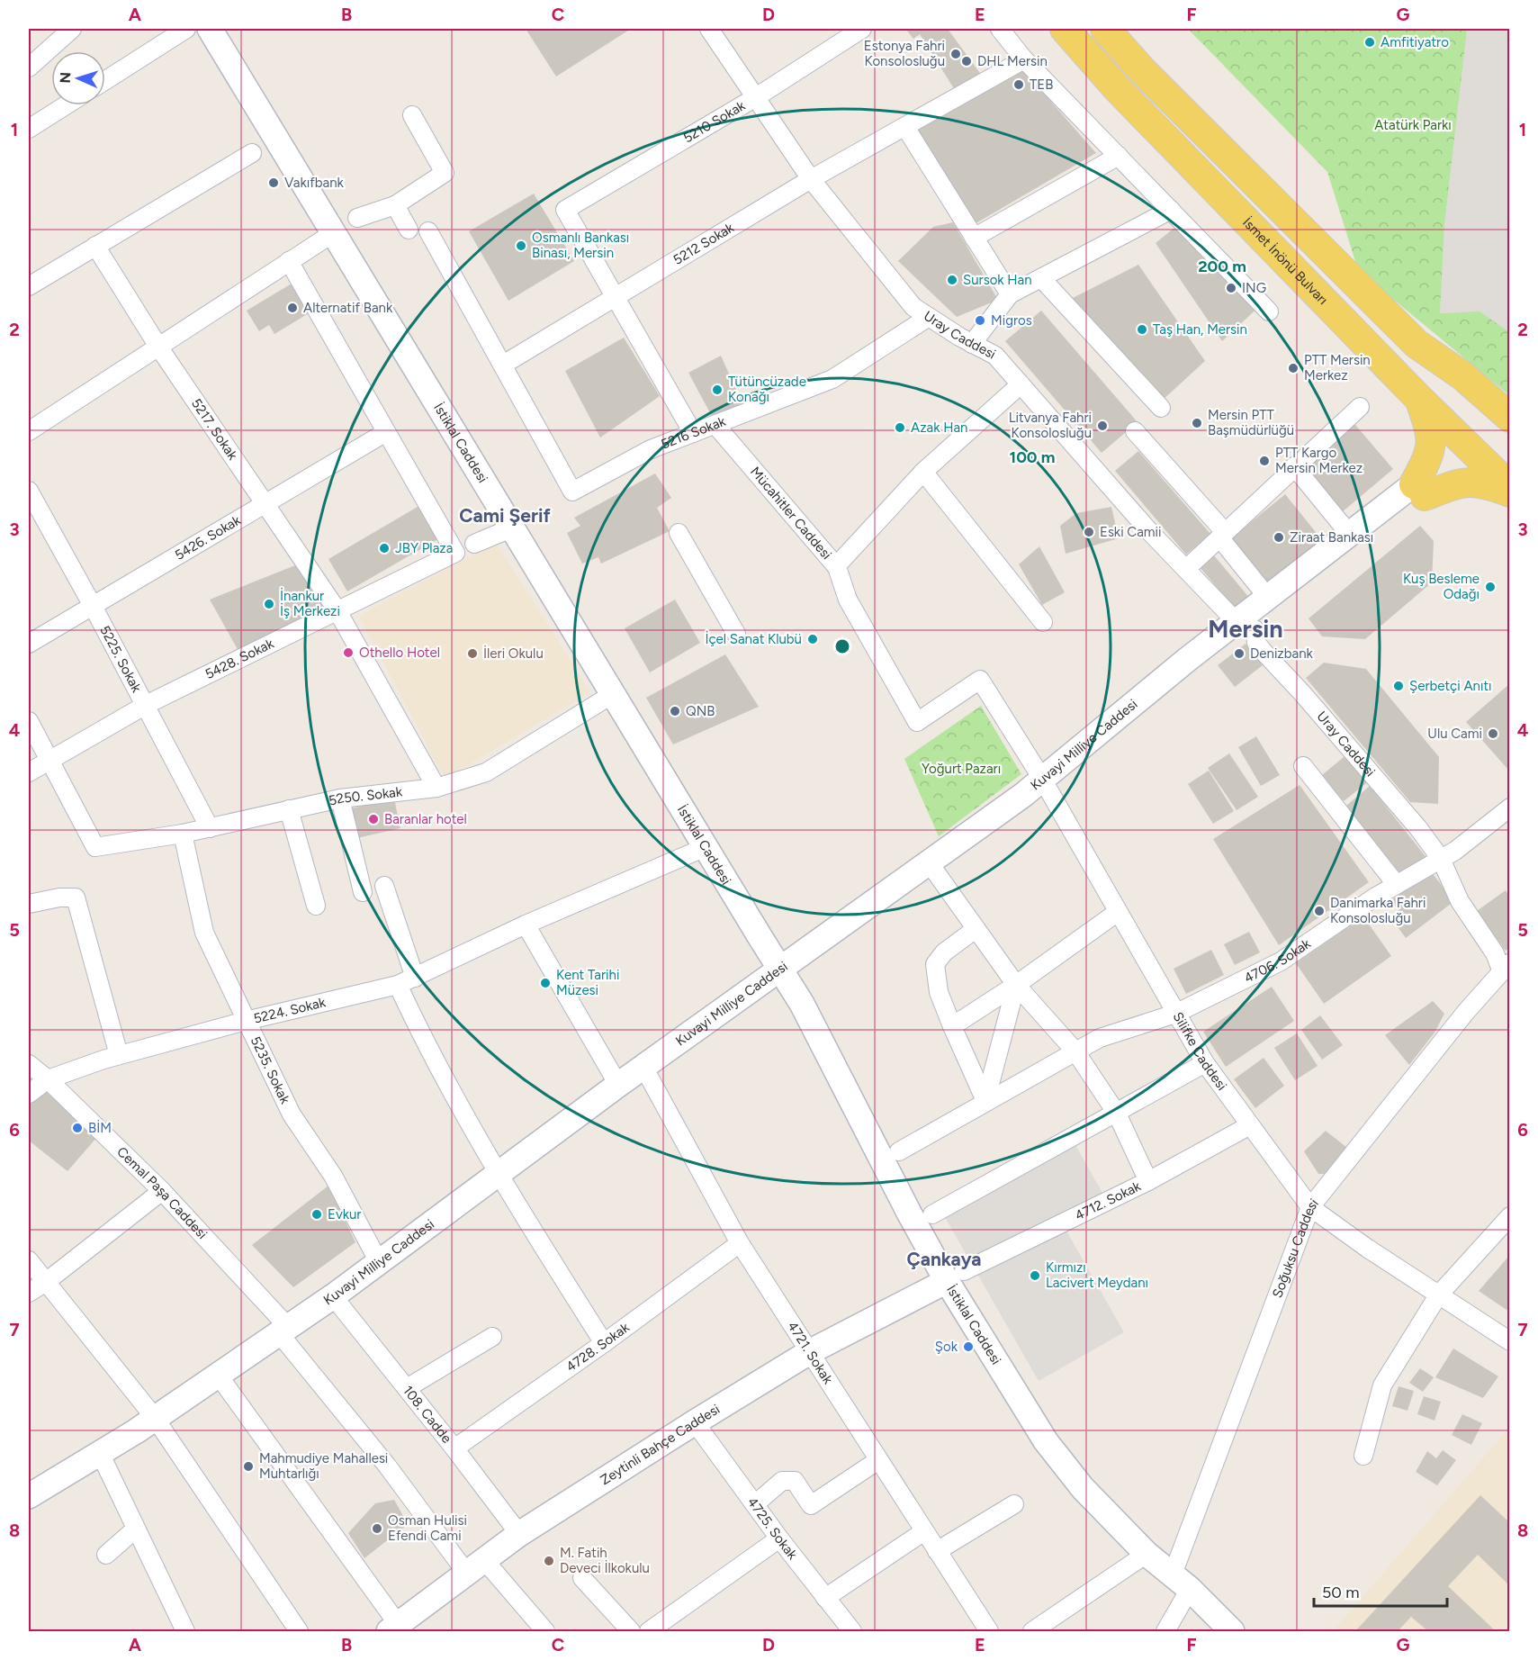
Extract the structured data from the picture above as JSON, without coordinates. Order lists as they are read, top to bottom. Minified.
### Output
{"streets":{"main road":["İsmet İnönü Bulvarı"],"street":["5210 Sokak","5212 Sokak","Uray Caddesi","5217. Sokak","5216 Sokak","İstiklal Caddesi","Mücahitler Caddesi","5426. Sokak","5225. Sokak","5428. Sokak","Kuvayi Milliye Caddesi","5250. Sokak","4706. Sokak","5224. Sokak","Silifke Caddesi","5235. Sokak","Cemal Paşa Caddesi","4712. Sokak","Soğuksu Caddesi","4728. Sokak","4721. Sokak","108. Cadde","Zeytinli Bahçe Caddesi","4725. Sokak"]},"crossings":[["5210 Sokak","5212 Sokak"],["5210 Sokak","Uray Caddesi"],["5212 Sokak","Uray Caddesi"],["5212 Sokak","5216 Sokak"],["Uray Caddesi","5216 Sokak"],["Uray Caddesi","Kuvayi Milliye Caddesi"],["Uray Caddesi","4706. Sokak"],["Uray Caddesi","Soğuksu Caddesi"],["5217. Sokak","5426. Sokak"],["5217. Sokak","5428. Sokak"],["5217. Sokak","5250. Sokak"],["5216 Sokak","Mücahitler Caddesi"],["İstiklal Caddesi","Kuvayi Milliye Caddesi"],["İstiklal Caddesi","5250. Sokak"],["İstiklal Caddesi","5224. Sokak"],["İstiklal Caddesi","4712. Sokak"],["İstiklal Caddesi","Soğuksu Caddesi"],["İstiklal Caddesi","Zeytinli Bahçe Caddesi"],["Mücahitler Caddesi","Silifke Caddesi"],["5426. Sokak","5225. Sokak"],["5426. Sokak","5428. Sokak"],["5225. Sokak","5428. Sokak"],["5225. Sokak","5250. Sokak"],["5428. Sokak","5250. Sokak"],["Kuvayi Milliye Caddesi","Silifke Caddesi"],["Kuvayi Milliye Caddesi","5235. Sokak"],["Kuvayi Milliye Caddesi","Cemal Paşa Caddesi"],["Kuvayi Milliye Caddesi","4721. Sokak"],["Kuvayi Milliye Caddesi","108. Cadde"],["5250. Sokak","5235. Sokak"],["4706. Sokak","Silifke Caddesi"],["5224. Sokak","5235. Sokak"],["5224. Sokak","Cemal Paşa Caddesi"],["Silifke Caddesi","4712. Sokak"],["Silifke Caddesi","Soğuksu Caddesi"],["Cemal Paşa Caddesi","Zeytinli Bahçe Caddesi"],["4712. Sokak","Zeytinli Bahçe Caddesi"],["4728. Sokak","4721. Sokak"],["4728. Sokak","108. Cadde"],["4721. Sokak","Zeytinli Bahçe Caddesi"],["108. Cadde","Zeytinli Bahçe Caddesi"],["Zeytinli Bahçe Caddesi","4725. Sokak"]],"districts":["Cami Şerif","Mersin","Çankaya"],"parks":["Atatürk Parkı","Yoğurt Pazarı"],"places":["Amfitiyatro","Estonya Fahri Konsolosluğu","DHL Mersin","TEB","Vakıfbank","Osmanlı Bankası Binası, Mersin","Sursok Han","ING","Alternatif Bank","Migros","Taş Han, Mersin","PTT Mersin Merkez","Tütüncüzade Konağı","Mersin PTT Başmüdürlüğü","Litvanya Fahri Konsolosluğu","Azak Han","PTT Kargo Mersin Merkez","Eski Camii","Ziraat Bankası","JBY Plaza","Kuş Besleme Odağı","İnankur İş Merkezi","İçel Sanat Klubü","Othello Hotel","İleri Okulu","Denizbank","Şerbetçi Anıtı","QNB","Ulu Cami","Baranlar hotel","Danimarka Fahri Konsolosluğu","Kent Tarihi Müzesi","BİM","Evkur","Kırmızı Lacivert Meydanı","Şok","Mahmudiye Mahallesi Muhtarlığı","Osman Hulisi Efendi Cami","M. Fatih Deveci İlkokulu"],"scale_bar":"50 m","north":"left","grid":{"columns":["A","B","C","D","E","F","G"],"rows":["1","2","3","4","5","6","7","8"]},"rings":["200 m","100 m"]}
